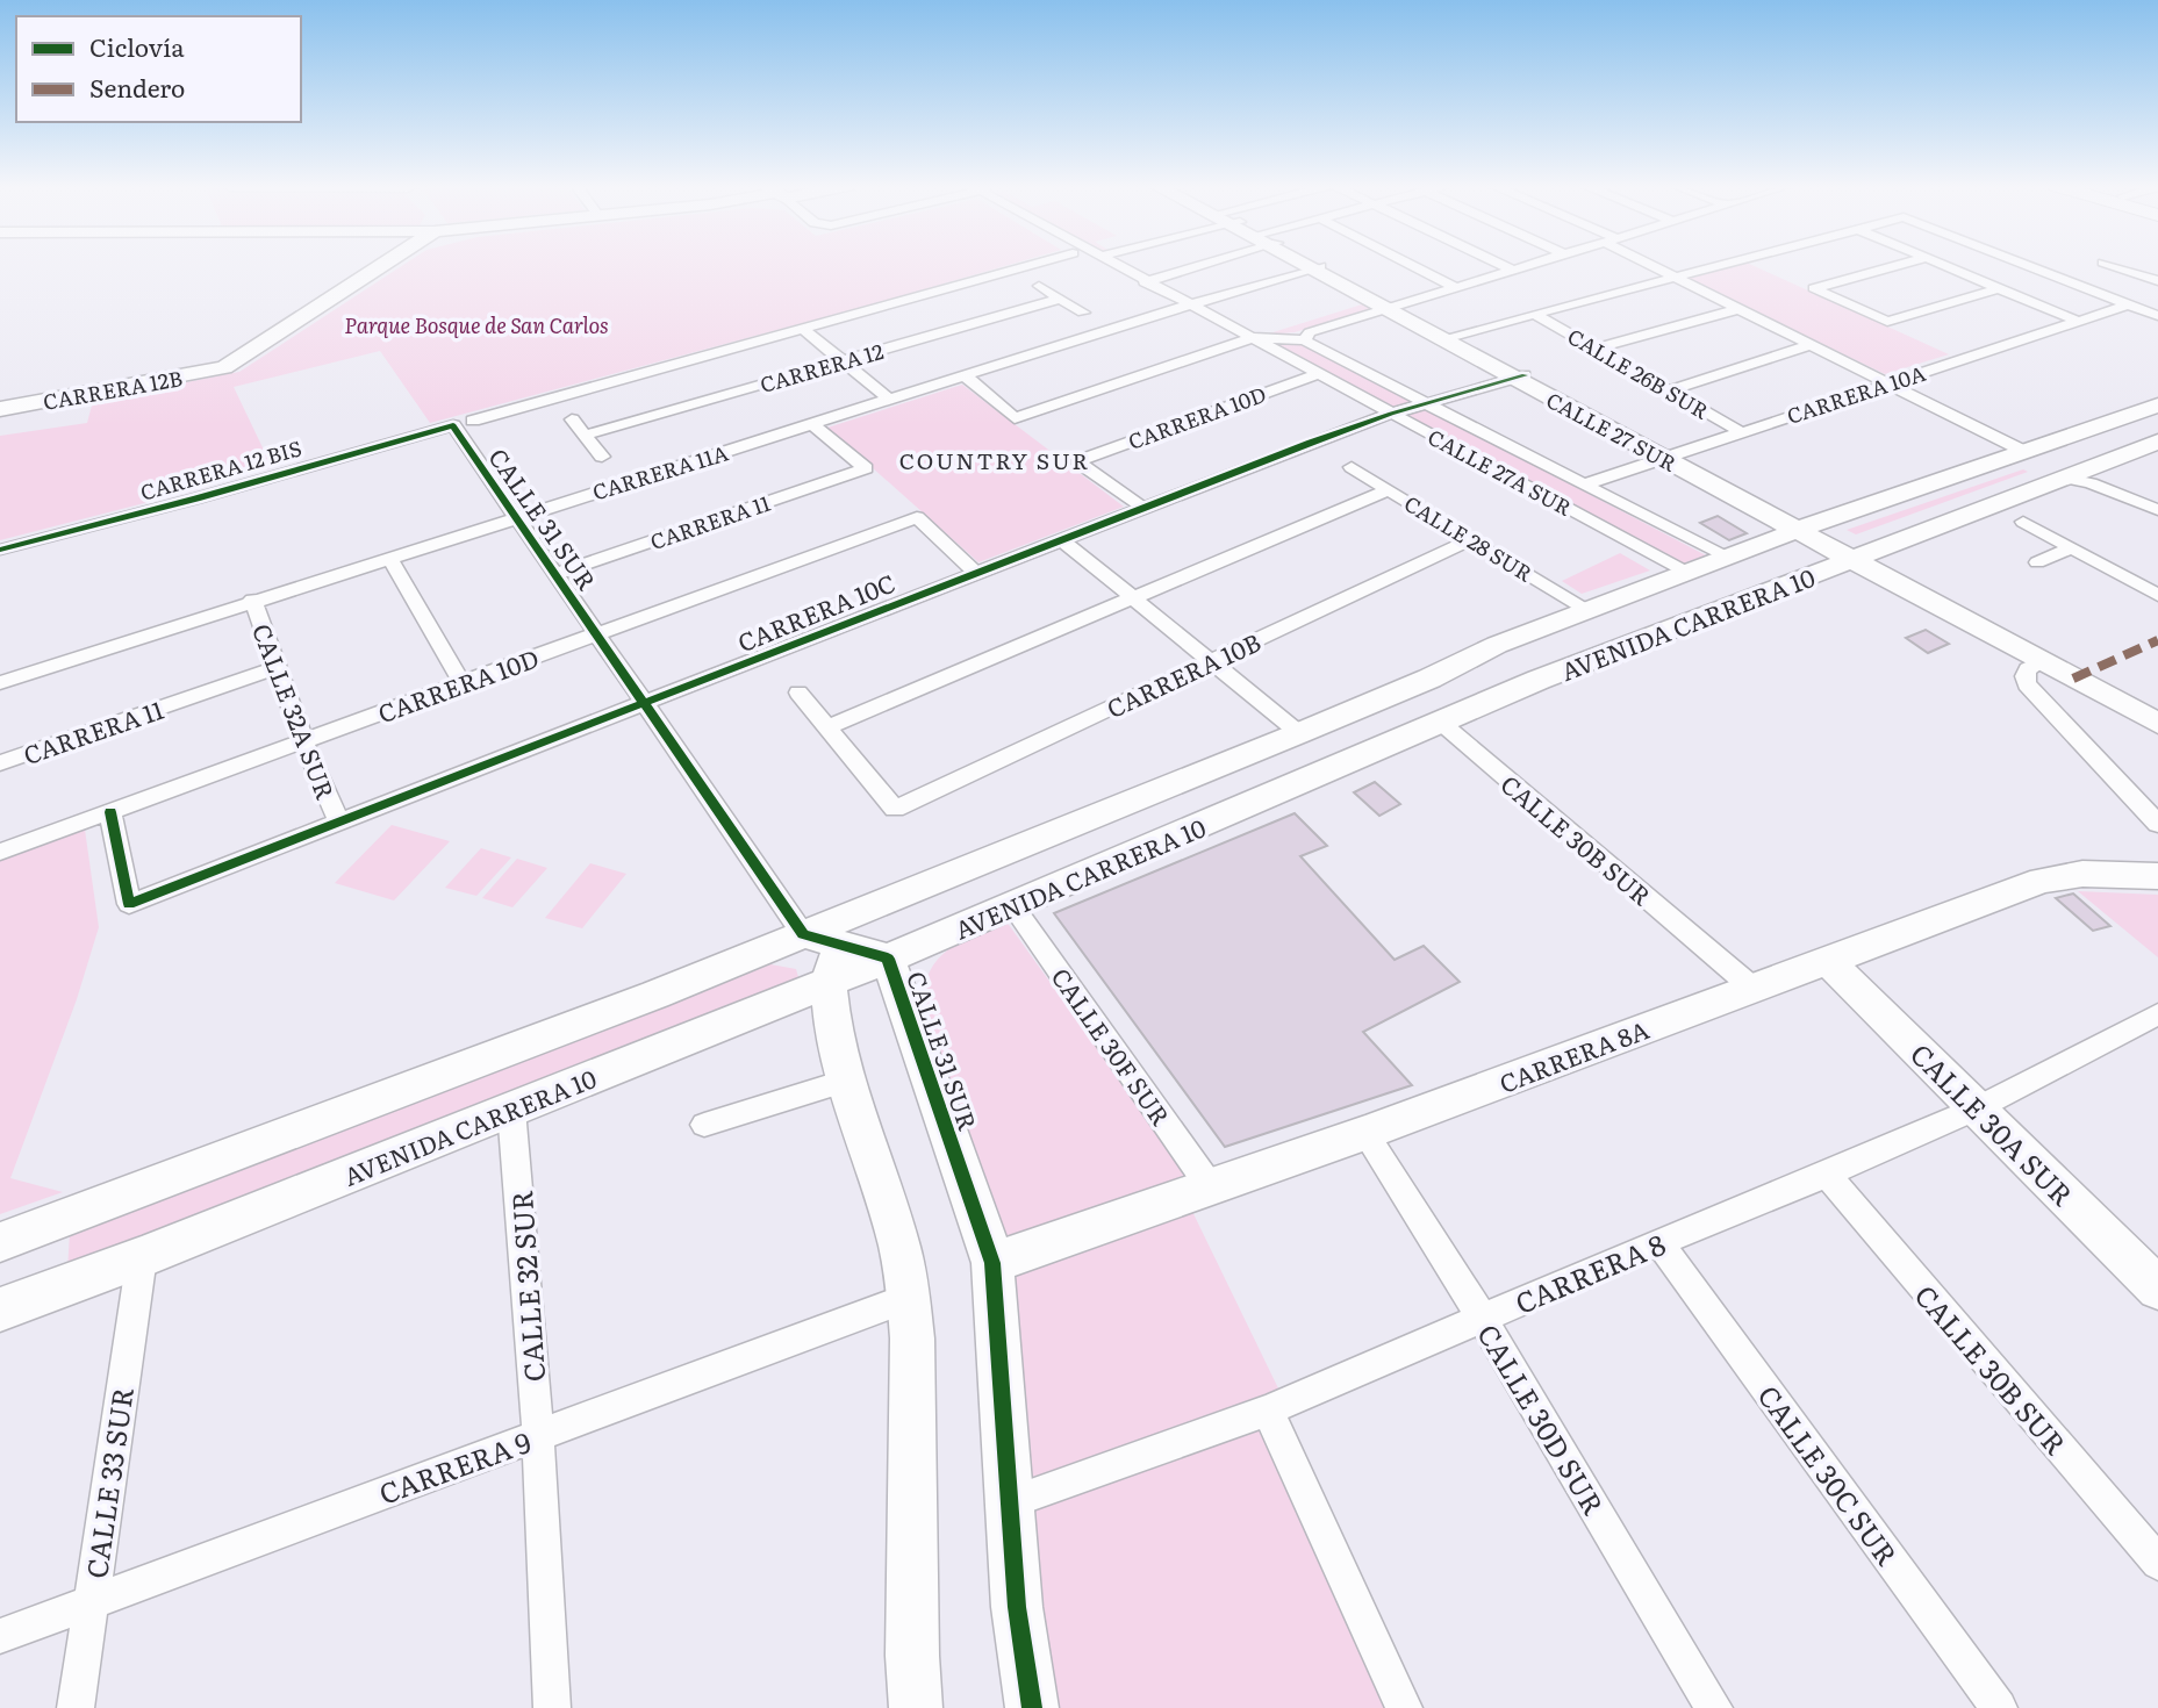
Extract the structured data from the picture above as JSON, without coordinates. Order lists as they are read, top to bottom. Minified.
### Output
{"streets":{"main road":["CARRERA 12B","CALLE 27 SUR","CALLE 31 SUR","AVENIDA CARRERA 10","CARRERA 8A","CALLE 30A SUR"],"street":["CARRERA 12","CALLE 26B SUR","CARRERA 10A","CARRERA 10D","CARRERA 12 BIS","CARRERA 11A","CALLE 27A SUR","CARRERA 11","CALLE 28 SUR","CARRERA 10C","CARRERA 10B","CALLE 32A SUR","CALLE 30B SUR","CALLE 30F SUR","CARRERA 8","CALLE 32 SUR","CALLE 30D SUR","CARRERA 9","CALLE 30C SUR","CALLE 33 SUR"]},"crossings":[["CALLE 26B SUR","CARRERA 10A"],["CARRERA 10A","CALLE 27 SUR"],["CARRERA 10A","CALLE 27A SUR"],["CARRERA 10D","CALLE 27A SUR"],["CARRERA 10D","CALLE 31 SUR"],["CARRERA 10D","CARRERA 10C"],["CARRERA 10D","CALLE 32A SUR"],["CALLE 27 SUR","CARRERA 11A"],["CALLE 27 SUR","CARRERA 10C"],["CALLE 27 SUR","AVENIDA CARRERA 10"],["CARRERA 12 BIS","CALLE 31 SUR"],["CARRERA 11A","CALLE 27A SUR"],["CARRERA 11A","CALLE 31 SUR"],["CARRERA 11A","CARRERA 11"],["CARRERA 11A","CALLE 32A SUR"],["CALLE 27A SUR","CARRERA 10C"],["CALLE 27A SUR","AVENIDA CARRERA 10"],["CALLE 31 SUR","CARRERA 11"],["CALLE 31 SUR","CARRERA 10C"],["CALLE 31 SUR","AVENIDA CARRERA 10"],["CALLE 31 SUR","CARRERA 8A"],["CALLE 31 SUR","CARRERA 8"],["CALLE 31 SUR","CARRERA 9"],["CARRERA 11","CALLE 32A SUR"],["CALLE 28 SUR","AVENIDA CARRERA 10"],["CALLE 28 SUR","CARRERA 10B"],["CARRERA 10C","CALLE 32A SUR"],["AVENIDA CARRERA 10","CALLE 30B SUR"],["AVENIDA CARRERA 10","CALLE 30F SUR"],["AVENIDA CARRERA 10","CALLE 32 SUR"],["AVENIDA CARRERA 10","CALLE 33 SUR"],["CALLE 30B SUR","CARRERA 8A"],["CALLE 30B SUR","CARRERA 8"],["CALLE 30F SUR","CARRERA 8A"],["CARRERA 8A","CALLE 30A SUR"],["CARRERA 8A","CALLE 30D SUR"],["CALLE 30A SUR","CARRERA 8"],["CARRERA 8","CALLE 30D SUR"],["CARRERA 8","CALLE 30C SUR"],["CALLE 32 SUR","CARRERA 9"],["CARRERA 9","CALLE 33 SUR"]],"districts":["COUNTRY SUR"],"parks":["Parque Bosque de San Carlos"],"legend":["Ciclovía","Sendero"]}
